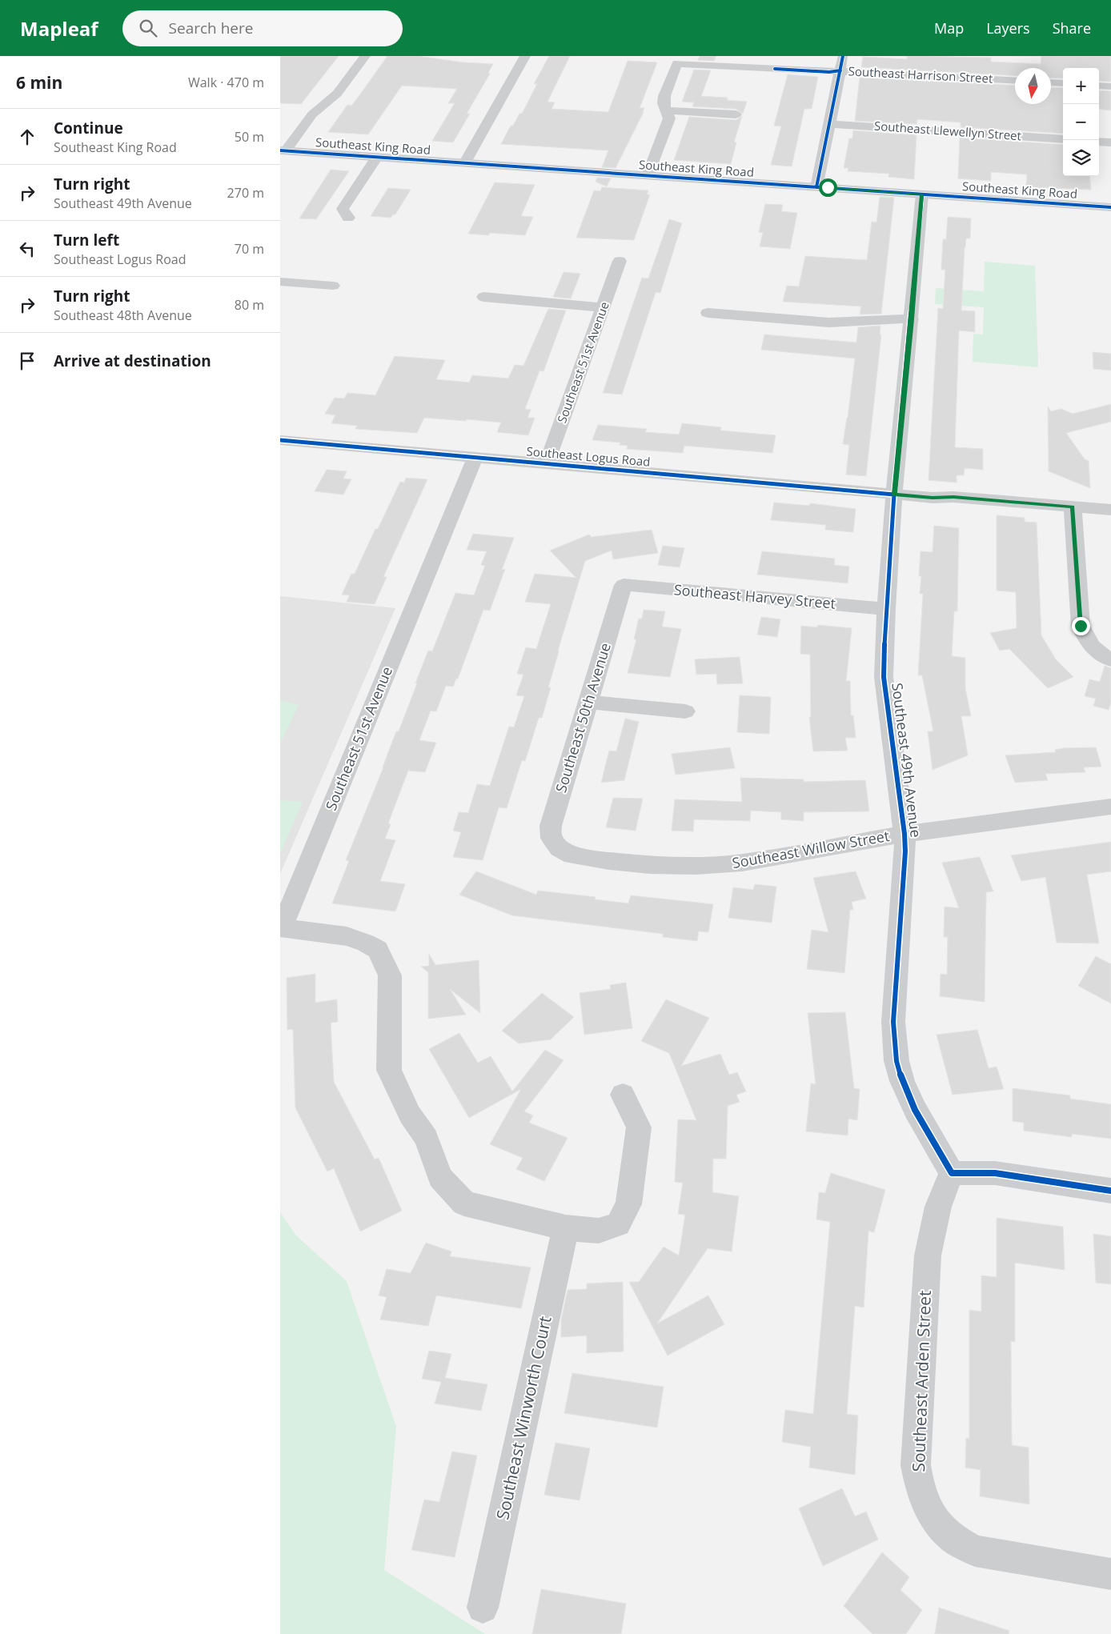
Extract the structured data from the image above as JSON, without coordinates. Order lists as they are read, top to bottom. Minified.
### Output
{"streets":{"main road":["Southeast King Road"],"street":["Southeast Harrison Street","Southeast Llewellyn Street","Southeast 51st Avenue","Southeast Logus Road","Southeast Harvey Street","Southeast 50th Avenue","Southeast 49th Avenue","Southeast Willow Street","Southeast Arden Street","Southeast Winworth Court"]},"crossings":[["Southeast King Road","Southeast 49th Avenue"],["Southeast 51st Avenue","Southeast Logus Road"],["Southeast 51st Avenue","Southeast Winworth Court"],["Southeast Logus Road","Southeast 49th Avenue"],["Southeast Harvey Street","Southeast 50th Avenue"],["Southeast Harvey Street","Southeast 49th Avenue"],["Southeast 50th Avenue","Southeast Willow Street"],["Southeast 49th Avenue","Southeast Willow Street"],["Southeast 49th Avenue","Southeast Arden Street"]],"north":"bottom","page":{"header":"Mapleaf","search":"Search here","nav":["Map","Layers","Share"],"heading":["6 min","Walk · 470 m"],"map_buttons":["+","−"],"list":[["Continue","Southeast King Road","50 m"],["Turn right","Southeast 49th Avenue","270 m"],["Turn left","Southeast Logus Road","70 m"],["Turn right","Southeast 48th Avenue","80 m"],"Arrive at destination"]}}
